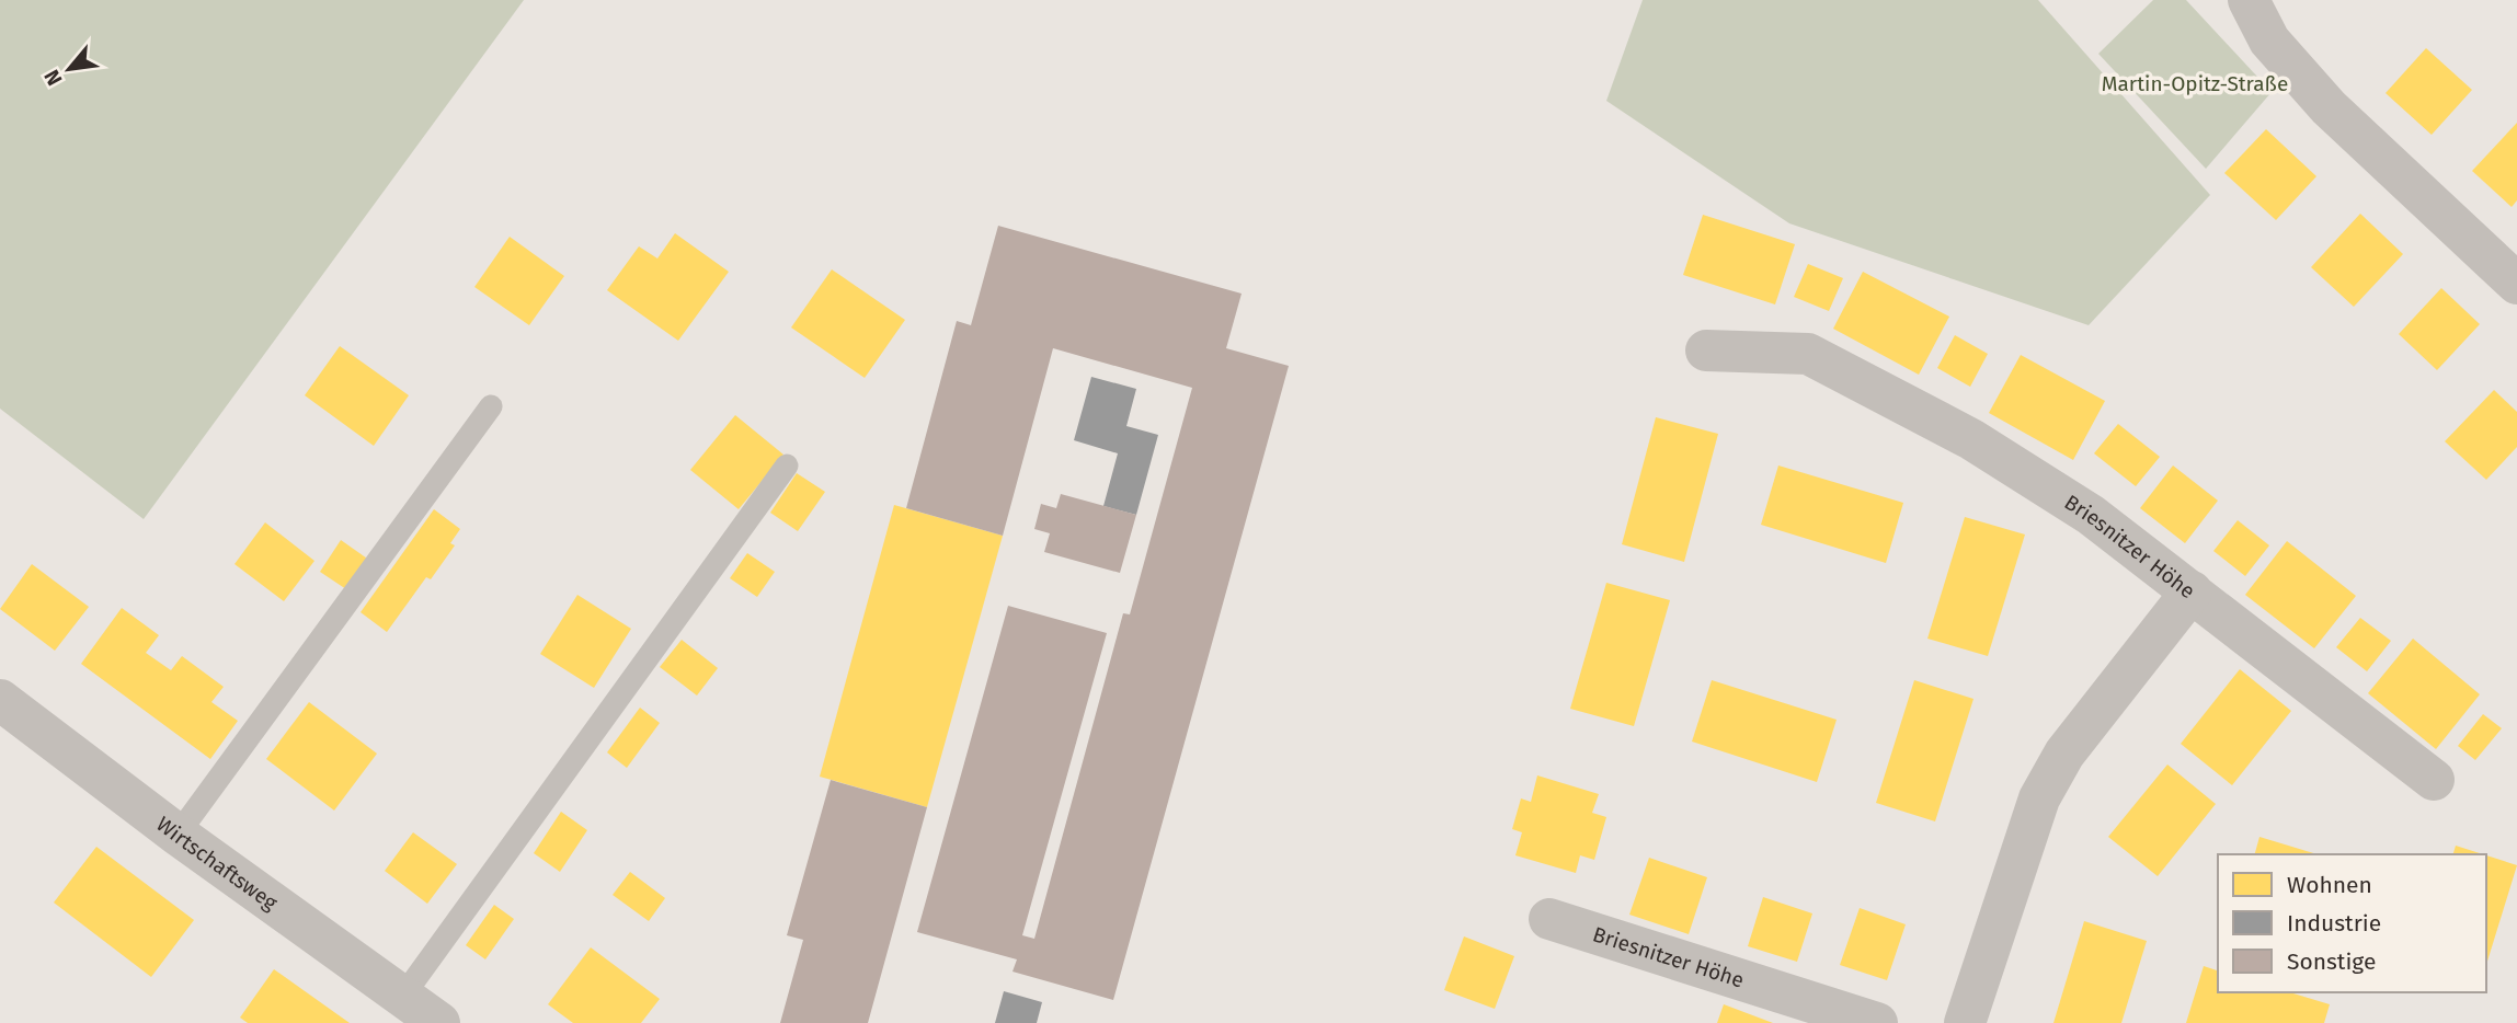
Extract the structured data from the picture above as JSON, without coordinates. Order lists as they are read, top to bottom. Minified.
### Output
{"streets":{"street":["Briesnitzer Höhe","Wirtschaftsweg"]},"parks":["Martin-Opitz-Straße"],"legend":["Wohnen","Industrie","Sonstige"],"north":"bottom left"}
